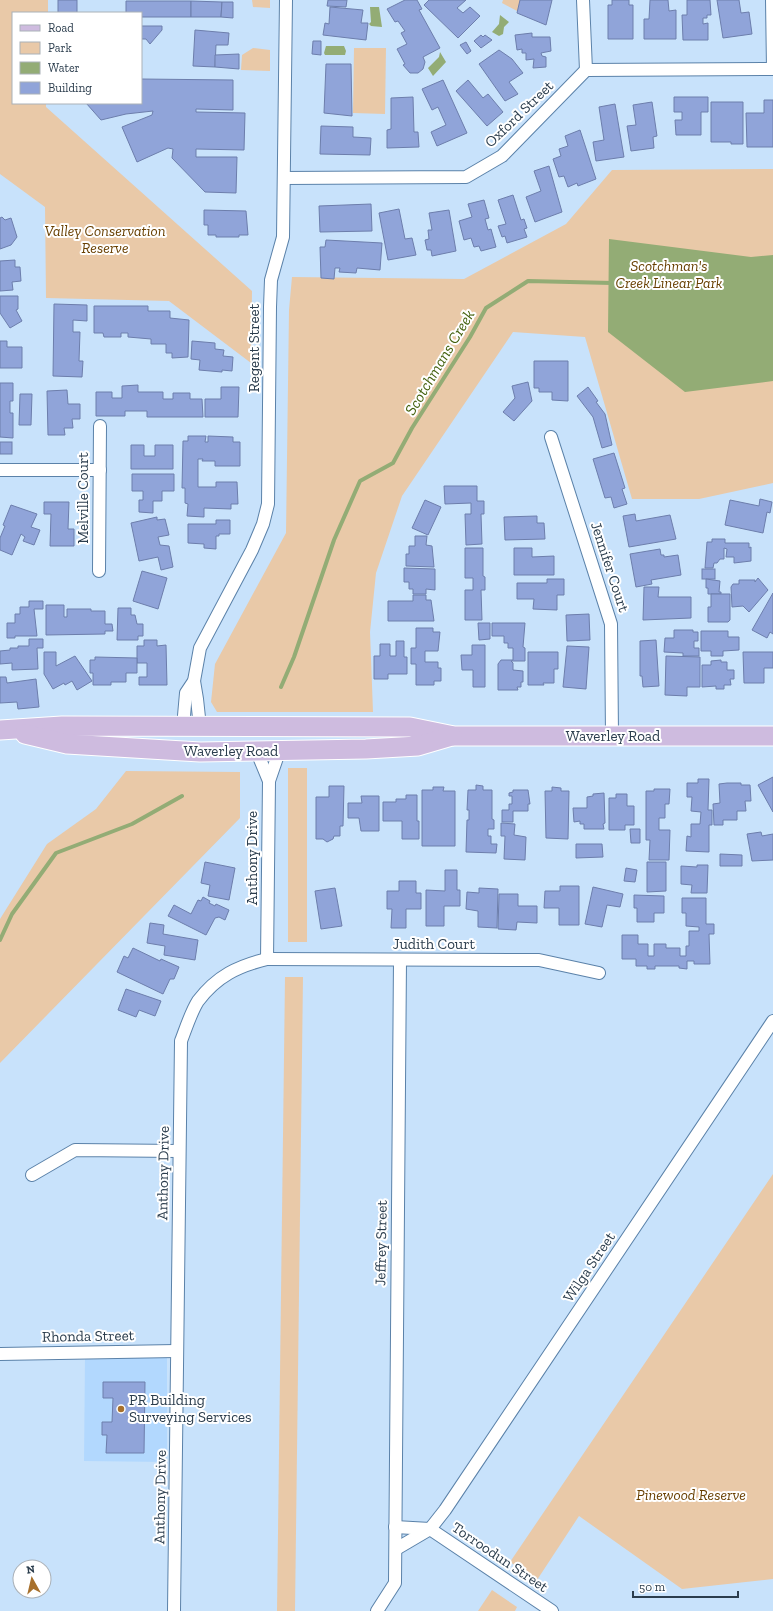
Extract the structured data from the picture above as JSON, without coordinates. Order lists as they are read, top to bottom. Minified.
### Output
{"streets":{"main road":["Waverley Road"],"street":["Oxford Street","Regent Street","Melville Court","Jennifer Court","Anthony Drive","Judith Court","Jeffrey Street","Wilga Street","Rhonda Street","Torroodun Street"]},"crossings":[["Oxford Street","Regent Street"],["Regent Street","Waverley Road"],["Jennifer Court","Waverley Road"],["Waverley Road","Anthony Drive"],["Anthony Drive","Judith Court"],["Anthony Drive","Rhonda Street"],["Judith Court","Jeffrey Street"],["Wilga Street","Torroodun Street"]],"water":["Scotchmans Creek"],"parks":["Valley Conservation Reserve","Scotchman's Creek Linear Park","Pinewood Reserve"],"places":["PR Building Surveying Services"],"legend":["Road","Park","Water","Building"],"scale_bar":"50 m","north":"top"}
